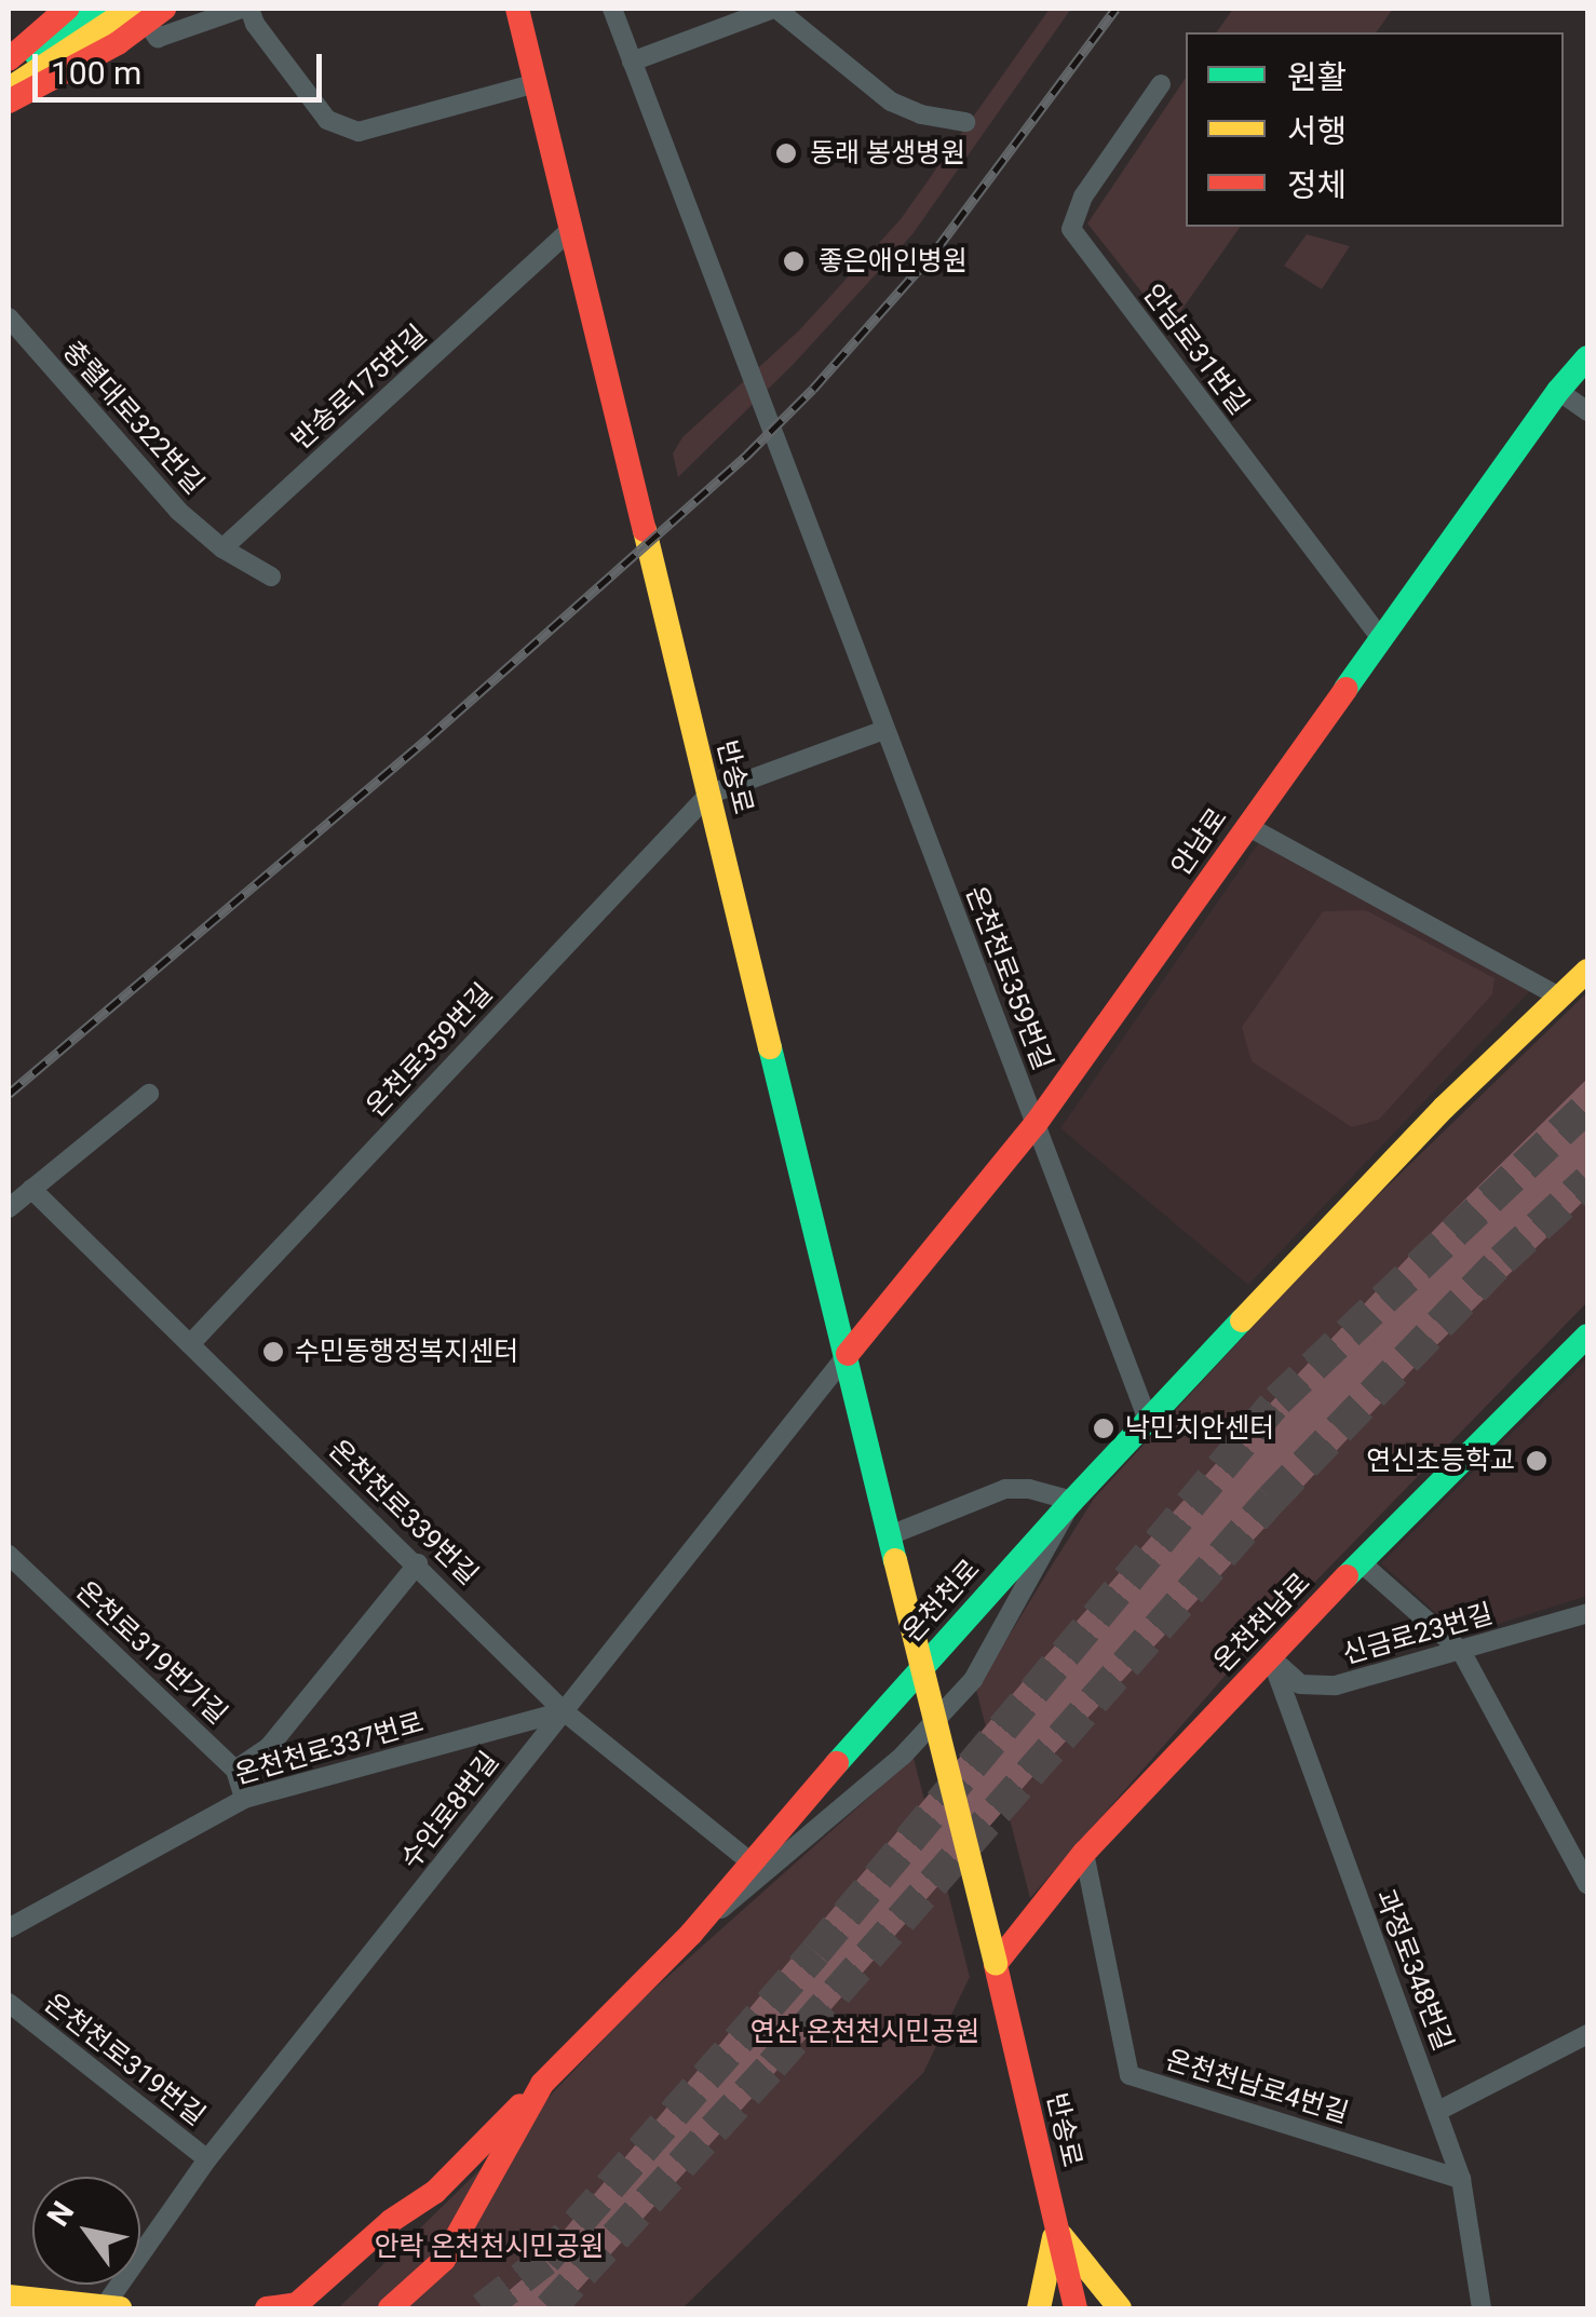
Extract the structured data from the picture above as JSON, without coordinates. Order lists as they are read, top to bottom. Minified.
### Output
{"streets":{"street":["안남로31번길","반송로175번길","충렬대로322번길","반송로","안남로","온천천로359번길","온천로359번길","온천천로339번길","온천천로","온천천남로","신금로23번길","온천로319번가길","온천천로337번로","수안로8번길","과정로348번길","온천천로319번길","온천천남로4번길"]},"crossings":[["안남로31번길","안남로"],["반송로175번길","충렬대로322번길"],["반송로175번길","반송로"],["반송로","안남로"],["반송로","온천로359번길"],["반송로","온천천남로"],["반송로","수안로8번길"],["안남로","온천천로359번길"],["안남로","수안로8번길"],["온천천로359번길","온천천로"],["온천로359번길","온천천로339번길"],["온천천로339번길","온천천로"],["온천천로339번길","온천천로337번로"],["온천천로339번길","수안로8번길"],["온천천남로","신금로23번길"],["온천천남로","과정로348번길"],["온천천남로","온천천남로4번길"],["신금로23번길","과정로348번길"],["온천천로337번로","수안로8번길"],["수안로8번길","온천천로319번길"],["과정로348번길","온천천남로4번길"]],"parks":["연산 온천천시민공원","안락 온천천시민공원"],"places":["동래 봉생병원","좋은애인병원","수민동행정복지센터","낙민치안센터","연신초등학교"],"legend":["원활","서행","정체"],"scale_bar":"100 m","north":"top left"}
